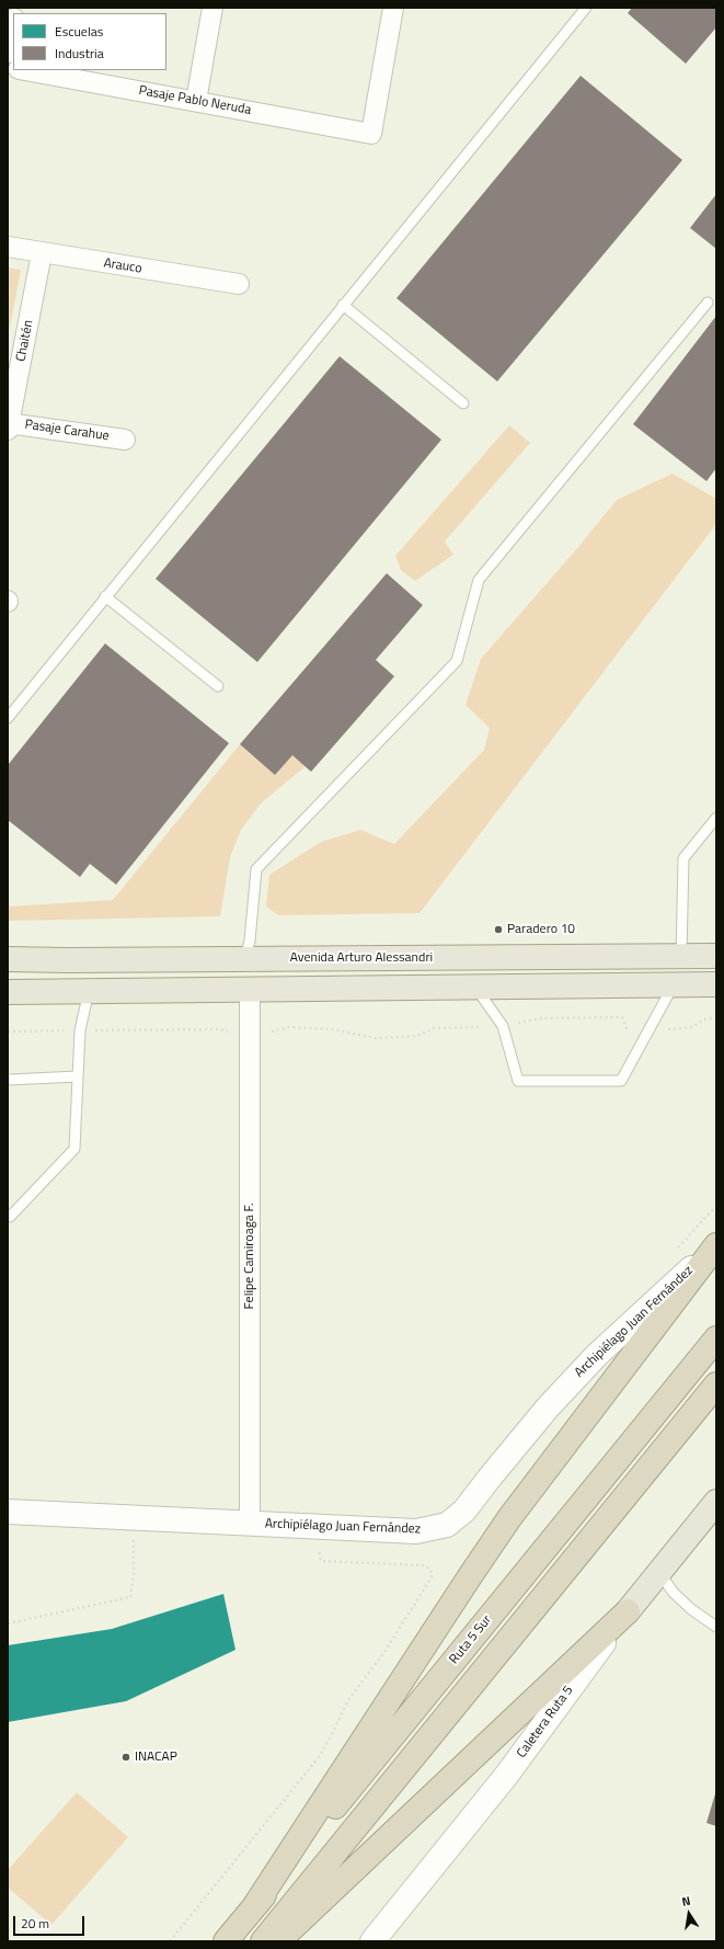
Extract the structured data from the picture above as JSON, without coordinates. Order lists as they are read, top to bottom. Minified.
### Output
{"streets":{"highway":["Ruta 5 Sur"],"main road":["Avenida Arturo Alessandri","Caletera Ruta 5"],"street":["Pasaje Pablo Neruda","Arauco","Chaitén","Pasaje Carahue","Felipe Camiroaga F.","Archipiélago Juan Fernández"]},"crossings":[["Arauco","Chaitén"],["Chaitén","Pasaje Carahue"],["Felipe Camiroaga F.","Archipiélago Juan Fernández"]],"places":["Paradero 10","INACAP"],"legend":["Escuelas","Industria"],"scale_bar":"20 m","north":"top"}
